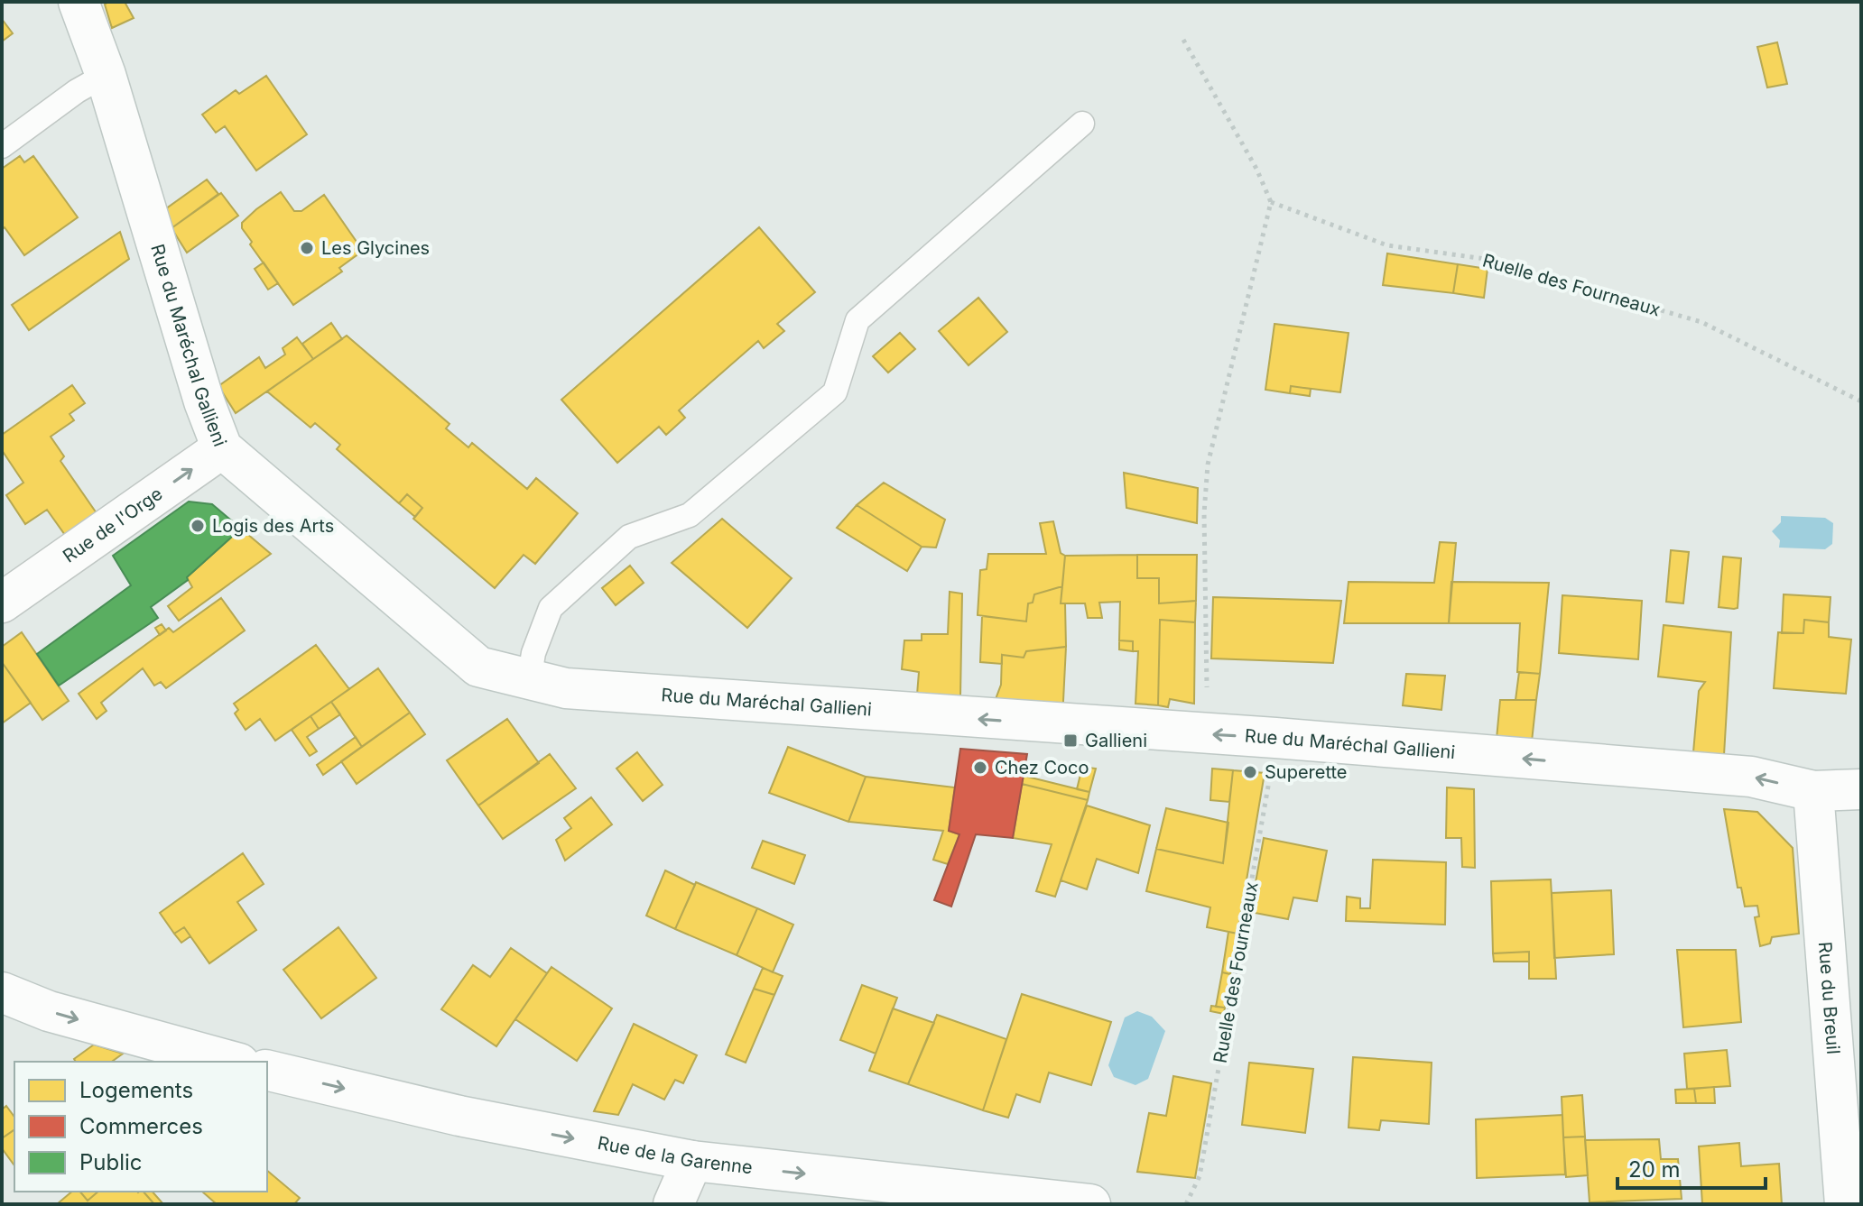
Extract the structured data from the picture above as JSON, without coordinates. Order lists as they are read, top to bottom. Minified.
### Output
{"streets":{"main road":["Rue du Maréchal Gallieni","Rue de l'Orge","Rue du Breuil","Rue de la Garenne"],"path":["Ruelle des Fourneaux"]},"crossings":[["Ruelle des Fourneaux","Rue du Maréchal Gallieni"],["Rue du Maréchal Gallieni","Rue de l'Orge"],["Rue du Maréchal Gallieni","Rue du Breuil"]],"one_way":["Rue du Maréchal Gallieni","Rue de l'Orge","Rue de la Garenne"],"places":{"other":["Les Glycines","Logis des Arts","Chez Coco","Superette"],"transit":["Gallieni"]},"legend":["Logements","Commerces","Public"],"scale_bar":"20 m"}
